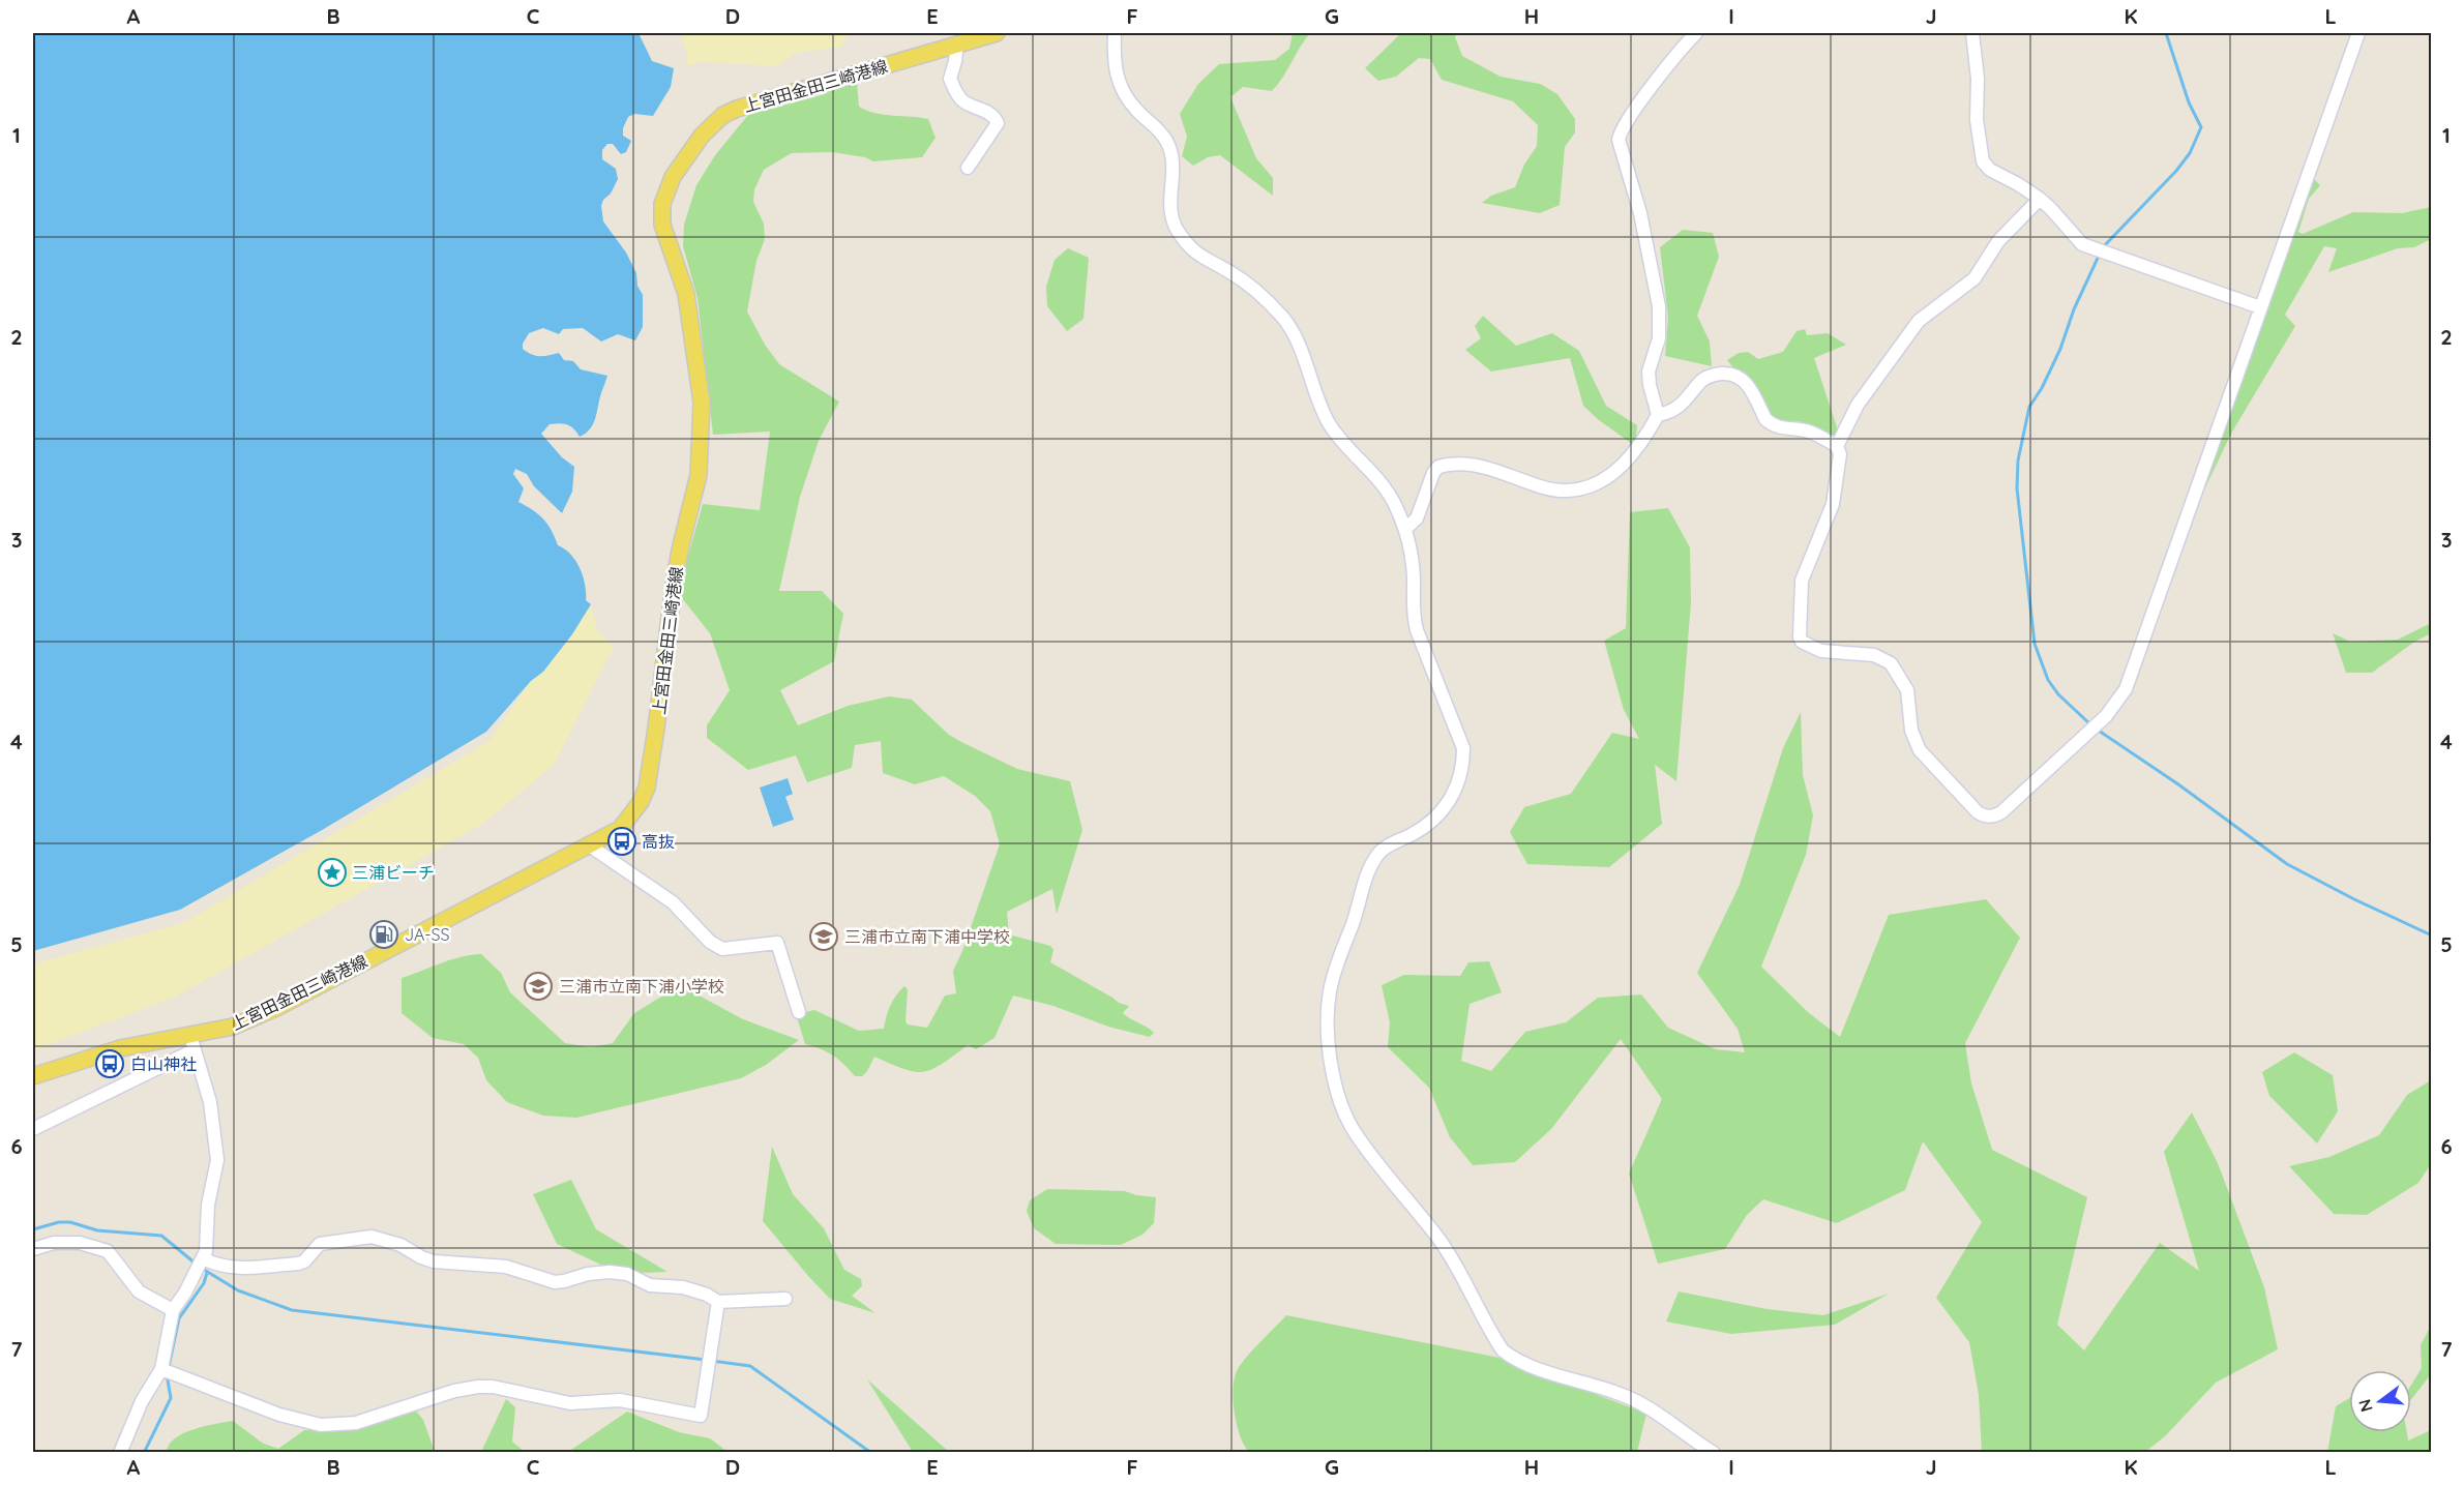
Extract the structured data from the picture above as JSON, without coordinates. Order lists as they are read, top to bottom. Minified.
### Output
{"streets":{"main road":["上宮田金田三崎港線"]},"places":{"bus stop":["高抜","白山神社"],"place":["三浦ビーチ"],"fuel station":["JA-SS"],"school or university":["三浦市立南下浦中学校","三浦市立南下浦小学校"]},"north":"left","grid":{"columns":["A","B","C","D","E","F","G","H","I","J","K","L"],"rows":["1","2","3","4","5","6","7"]}}
